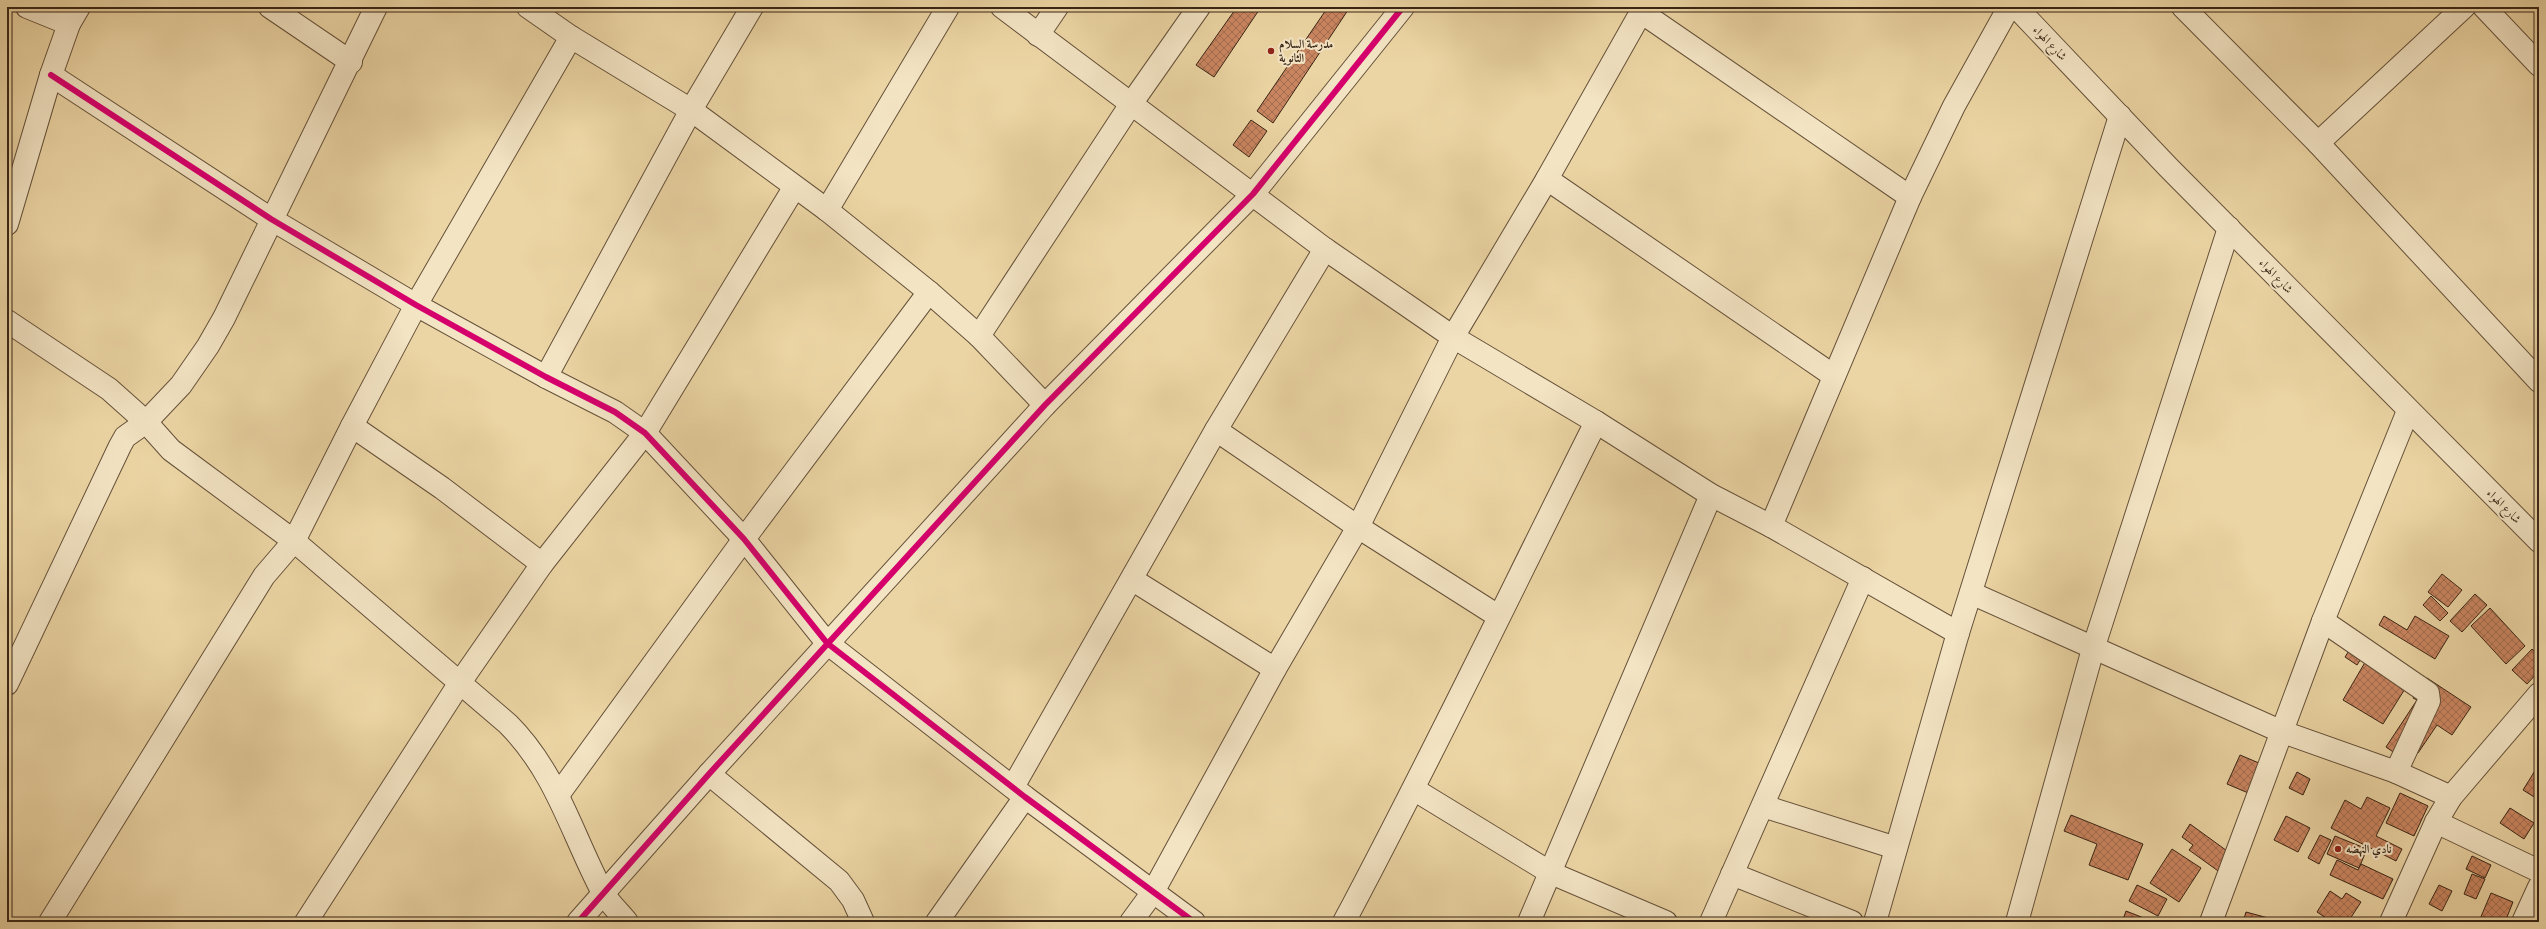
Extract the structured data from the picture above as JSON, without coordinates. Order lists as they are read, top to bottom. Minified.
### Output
{"streets":{"street":["شارع الهواء"]},"places":["مدرسة السلام الثانوية","نادي النهضه"]}
